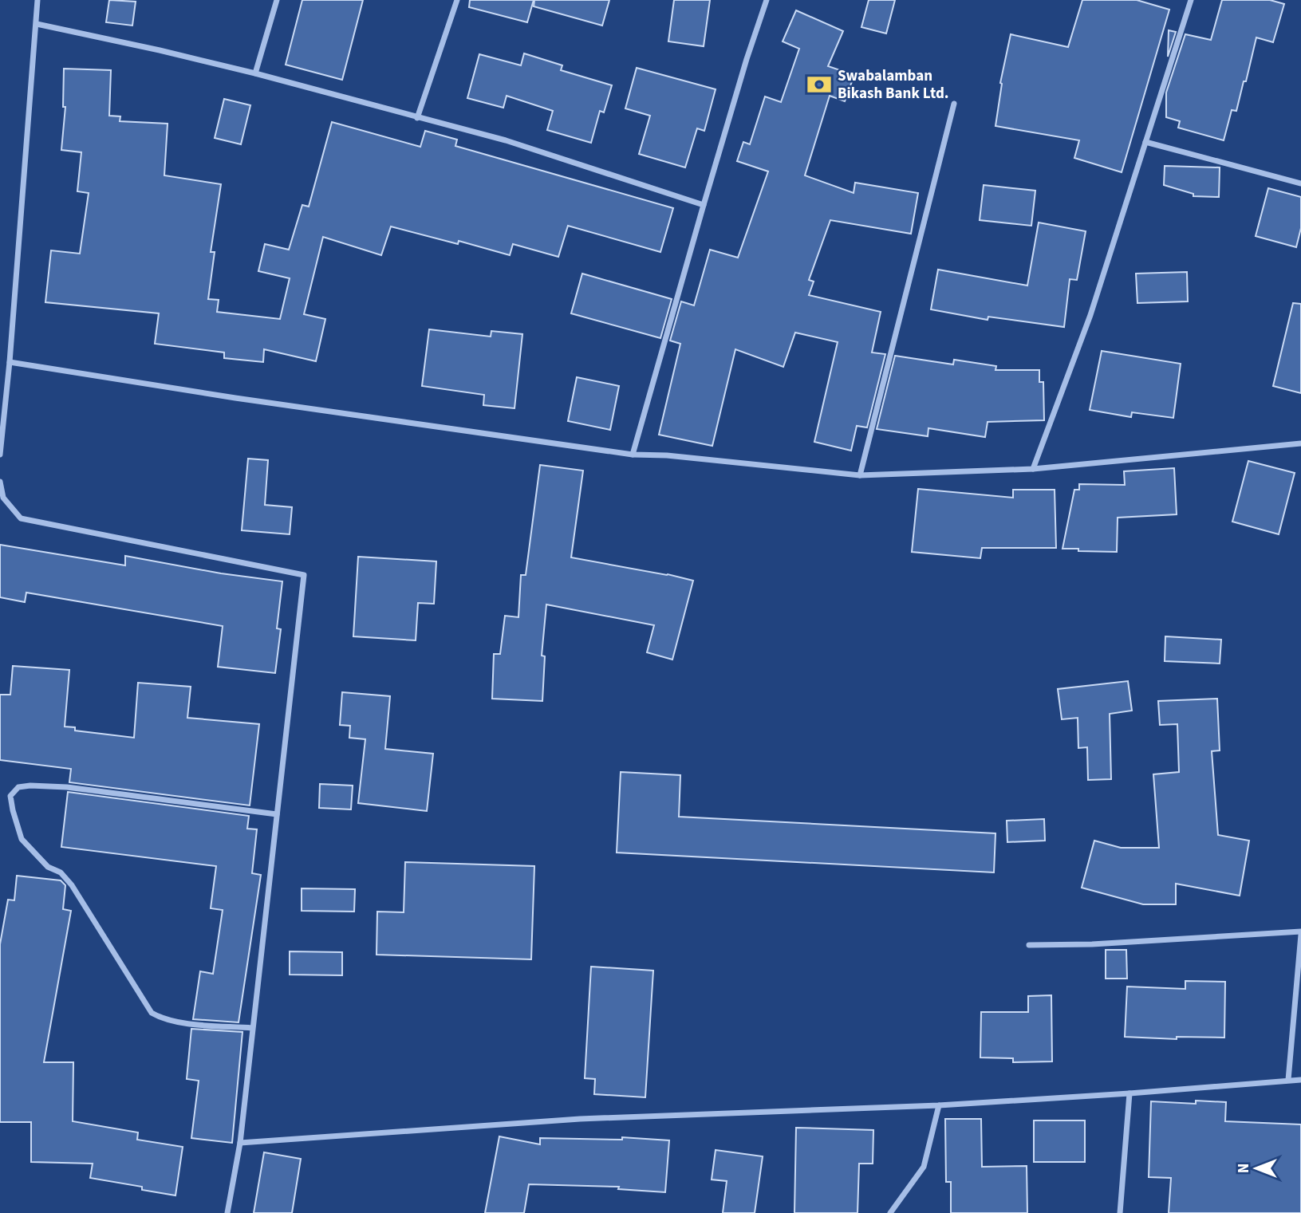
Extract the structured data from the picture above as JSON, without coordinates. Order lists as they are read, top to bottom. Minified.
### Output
{"places":{"bank":["Swabalamban Bikash Bank Ltd."]},"north":"left"}
